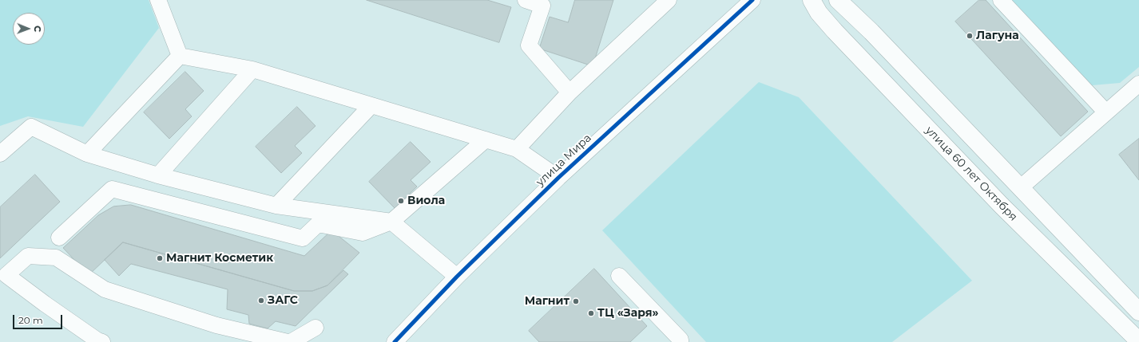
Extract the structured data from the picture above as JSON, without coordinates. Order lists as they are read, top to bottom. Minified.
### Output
{"streets":{"main road":["улица 60 лет Октября"],"street":["улица Мира"]},"places":["Лагуна","Виола","Магнит Косметик","ЗАГС","Магнит","ТЦ «Заря»"],"scale_bar":"20 m","north":"right"}
